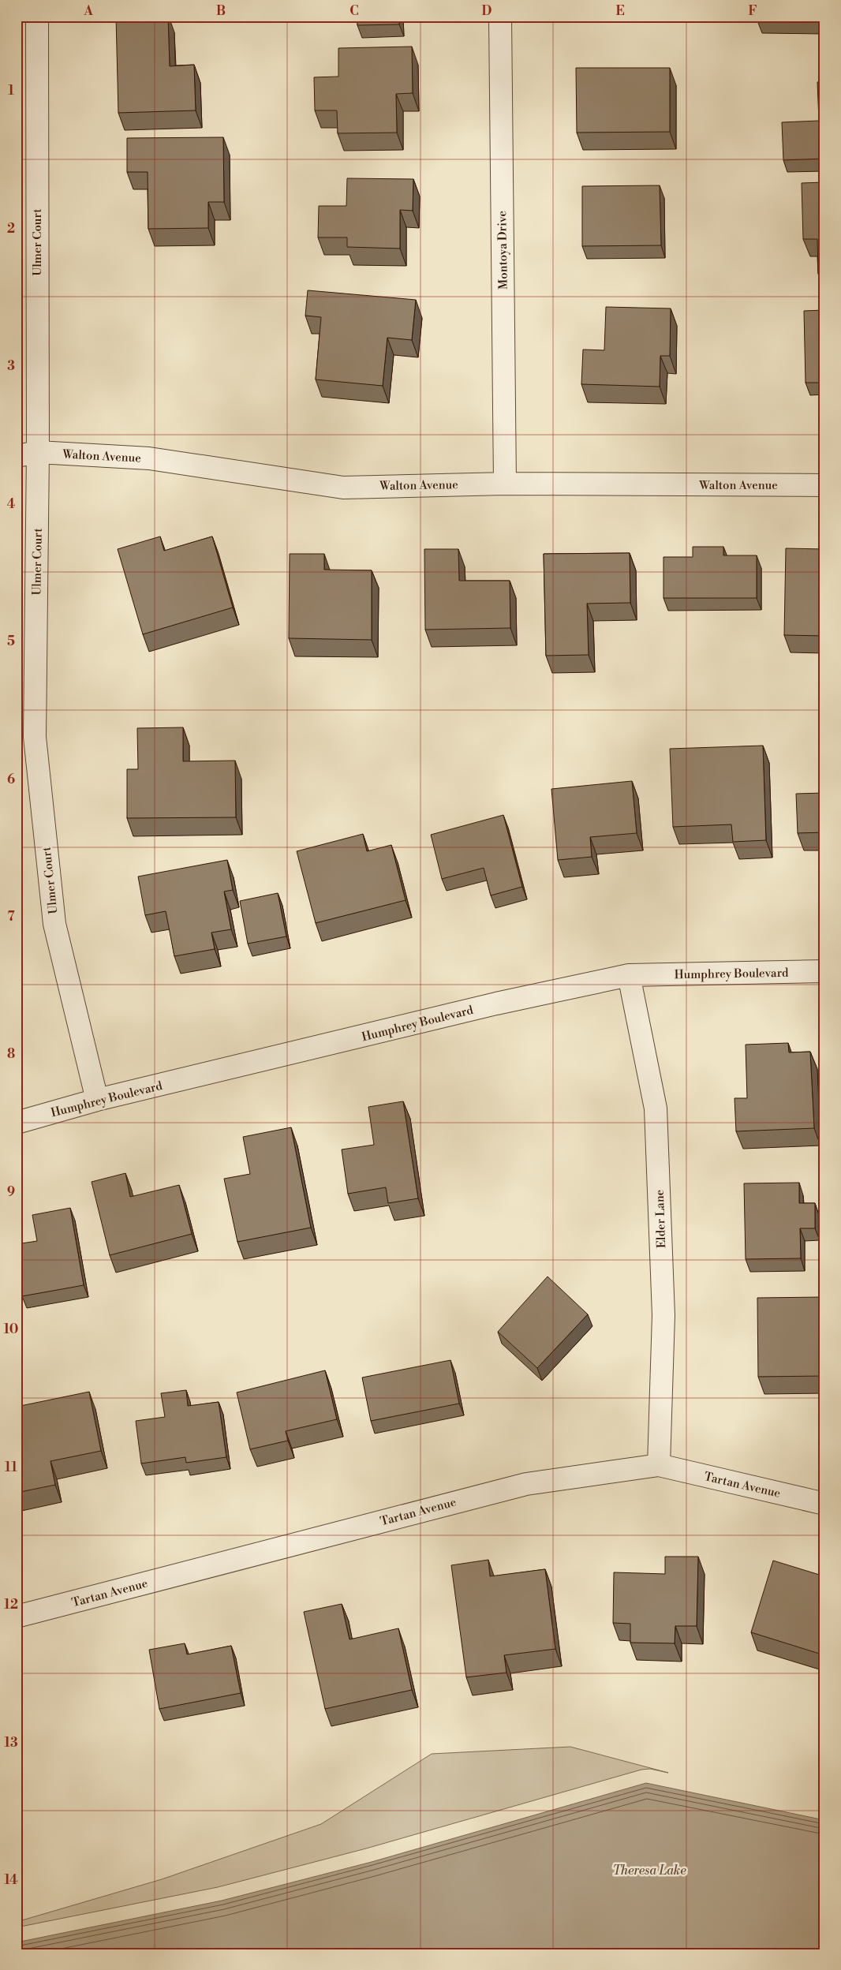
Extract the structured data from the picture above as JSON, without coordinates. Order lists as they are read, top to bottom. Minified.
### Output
{"streets":{"street":["Ulmer Court","Montoya Drive","Walton Avenue","Humphrey Boulevard","Elder Lane","Tartan Avenue"]},"crossings":[["Ulmer Court","Walton Avenue"],["Ulmer Court","Humphrey Boulevard"],["Montoya Drive","Walton Avenue"],["Humphrey Boulevard","Elder Lane"],["Elder Lane","Tartan Avenue"]],"water":["Theresa Lake"],"grid":{"columns":["A","B","C","D","E","F"],"rows":["1","2","3","4","5","6","7","8","9","10","11","12","13","14"]}}
